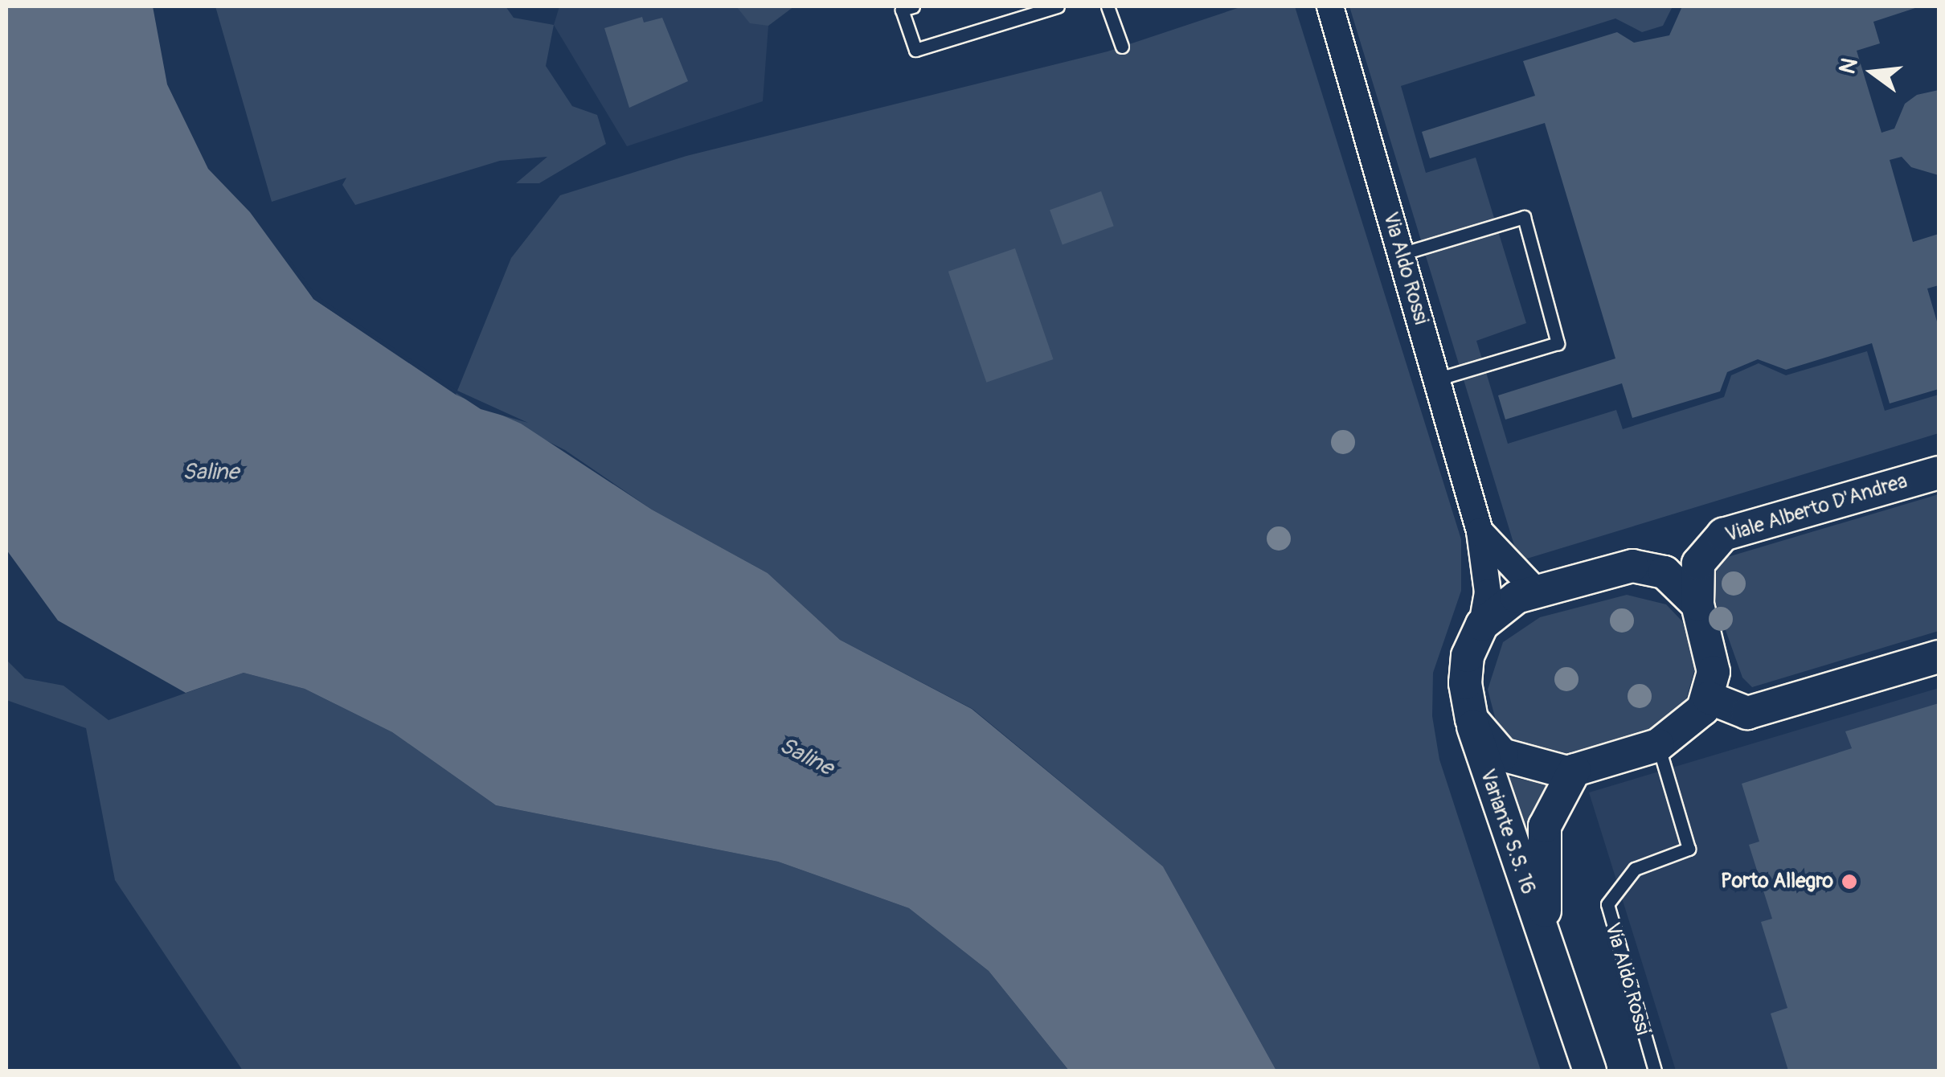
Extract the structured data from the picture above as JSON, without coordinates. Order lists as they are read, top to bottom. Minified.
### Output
{"streets":{"street":["Via Aldo Rossi","Viale Alberto D'Andrea","Variante S.S. 16"]},"crossings":[["Via Aldo Rossi","Viale Alberto D'Andrea"],["Via Aldo Rossi","Variante S.S. 16"],["Viale Alberto D'Andrea","Variante S.S. 16"]],"water":["Saline"],"places":["Porto Allegro"],"north":"left"}
